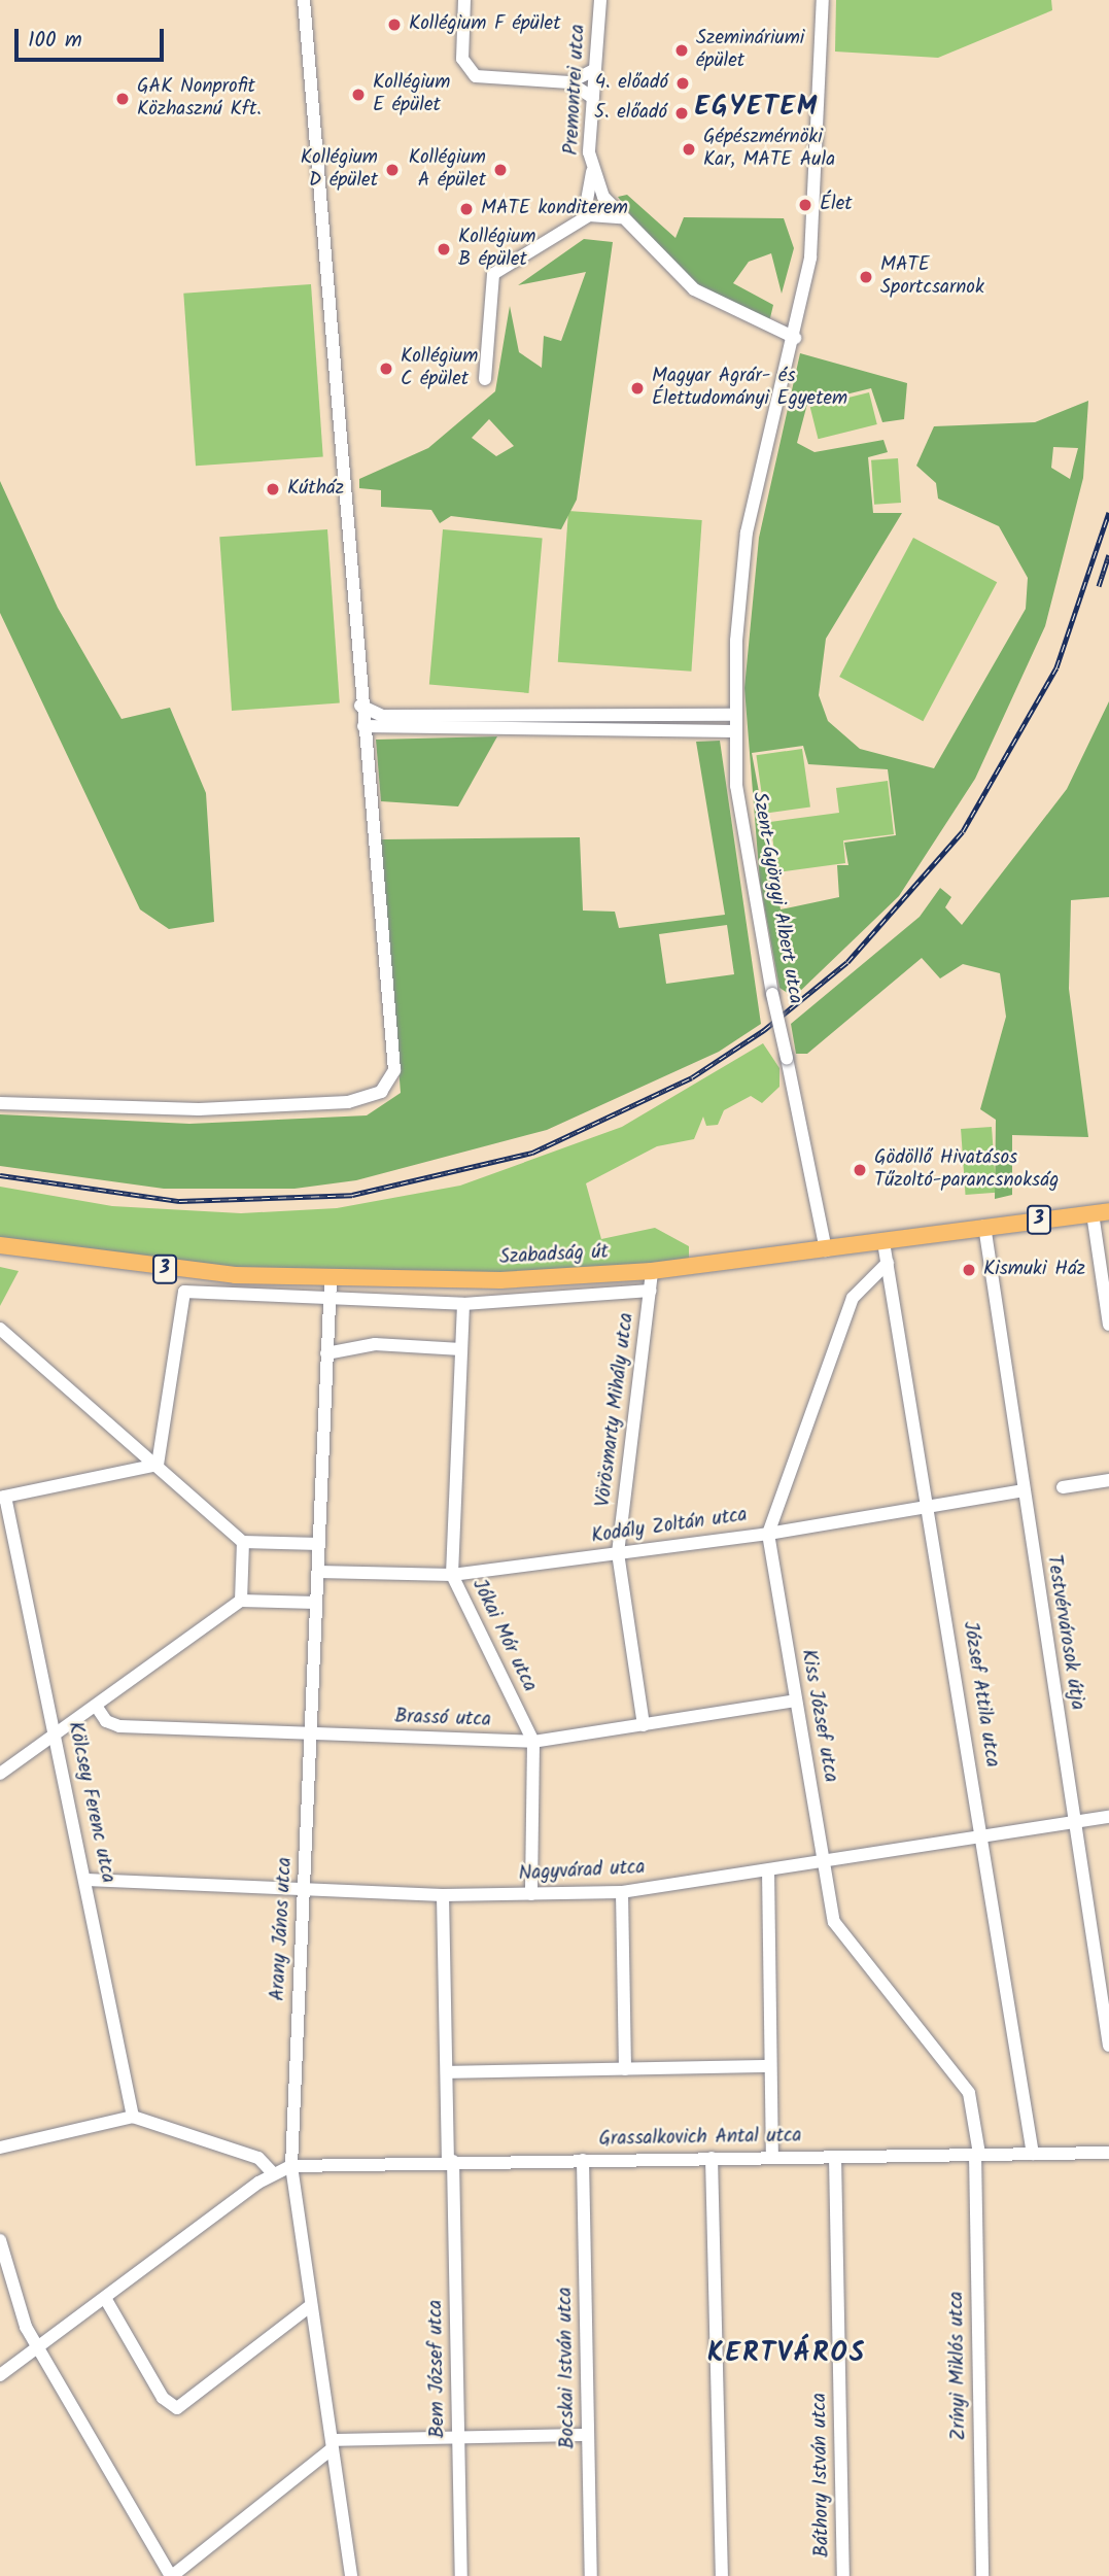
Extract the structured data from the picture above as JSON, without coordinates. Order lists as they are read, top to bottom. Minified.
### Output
{"streets":{"main road":["3","Szabadság út"],"street":["Premontrei utca","Szent-Györgyi Albert utca","Vörösmarty Mihály utca","Kodály Zoltán utca","Testvérvárosok útja","Jókai Mór utca","József Attila utca","Kiss József utca","Brassó utca","Kölcsey Ferenc utca","Nagyvárad utca","Arany János utca","Grassalkovich Antal utca","Zrínyi Miklós utca","Bocskai István utca","Bem József utca","Báthory István utca"]},"crossings":[["Premontrei utca","Szent-Györgyi Albert utca"],["Szent-Györgyi Albert utca","Szabadság út"],["Szabadság út","Vörösmarty Mihály utca"],["Szabadság út","Testvérvárosok útja"],["Szabadság út","Jókai Mór utca"],["Szabadság út","József Attila utca"],["Szabadság út","Arany János utca"],["Vörösmarty Mihály utca","Kodály Zoltán utca"],["Vörösmarty Mihály utca","Brassó utca"],["Kodály Zoltán utca","Testvérvárosok útja"],["Kodály Zoltán utca","Jókai Mór utca"],["Kodály Zoltán utca","József Attila utca"],["Kodály Zoltán utca","Kiss József utca"],["Kodály Zoltán utca","Arany János utca"],["Testvérvárosok útja","Nagyvárad utca"],["Jókai Mór utca","Brassó utca"],["Jókai Mór utca","Nagyvárad utca"],["József Attila utca","Kiss József utca"],["József Attila utca","Nagyvárad utca"],["József Attila utca","Grassalkovich Antal utca"],["Kiss József utca","Brassó utca"],["Kiss József utca","Nagyvárad utca"],["Kiss József utca","Grassalkovich Antal utca"],["Kiss József utca","Zrínyi Miklós utca"],["Brassó utca","Arany János utca"],["Kölcsey Ferenc utca","Nagyvárad utca"],["Nagyvárad utca","Arany János utca"],["Nagyvárad utca","Bem József utca"],["Arany János utca","Grassalkovich Antal utca"],["Grassalkovich Antal utca","Zrínyi Miklós utca"],["Grassalkovich Antal utca","Bocskai István utca"],["Grassalkovich Antal utca","Bem József utca"],["Grassalkovich Antal utca","Báthory István utca"]],"districts":["EGYETEM","KERTVÁROS"],"places":["Kollégium F épület","Szemináriumi épület","4. előadó","Kollégium E épület","GAK Nonprofit Közhasznú Kft.","5. előadó","Gépészmérnöki Kar, MATE Aula","Kollégium D épület","Kollégium A épület","Élet","MATE konditerem","Kollégium B épület","MATE Sportcsarnok","Kollégium C épület","Magyar Agrár- és Élettudományi Egyetem","Kútház","Gödöllő Hivatásos Tűzoltó-parancsnokság","Kismuki Ház"],"scale_bar":"100 m"}
